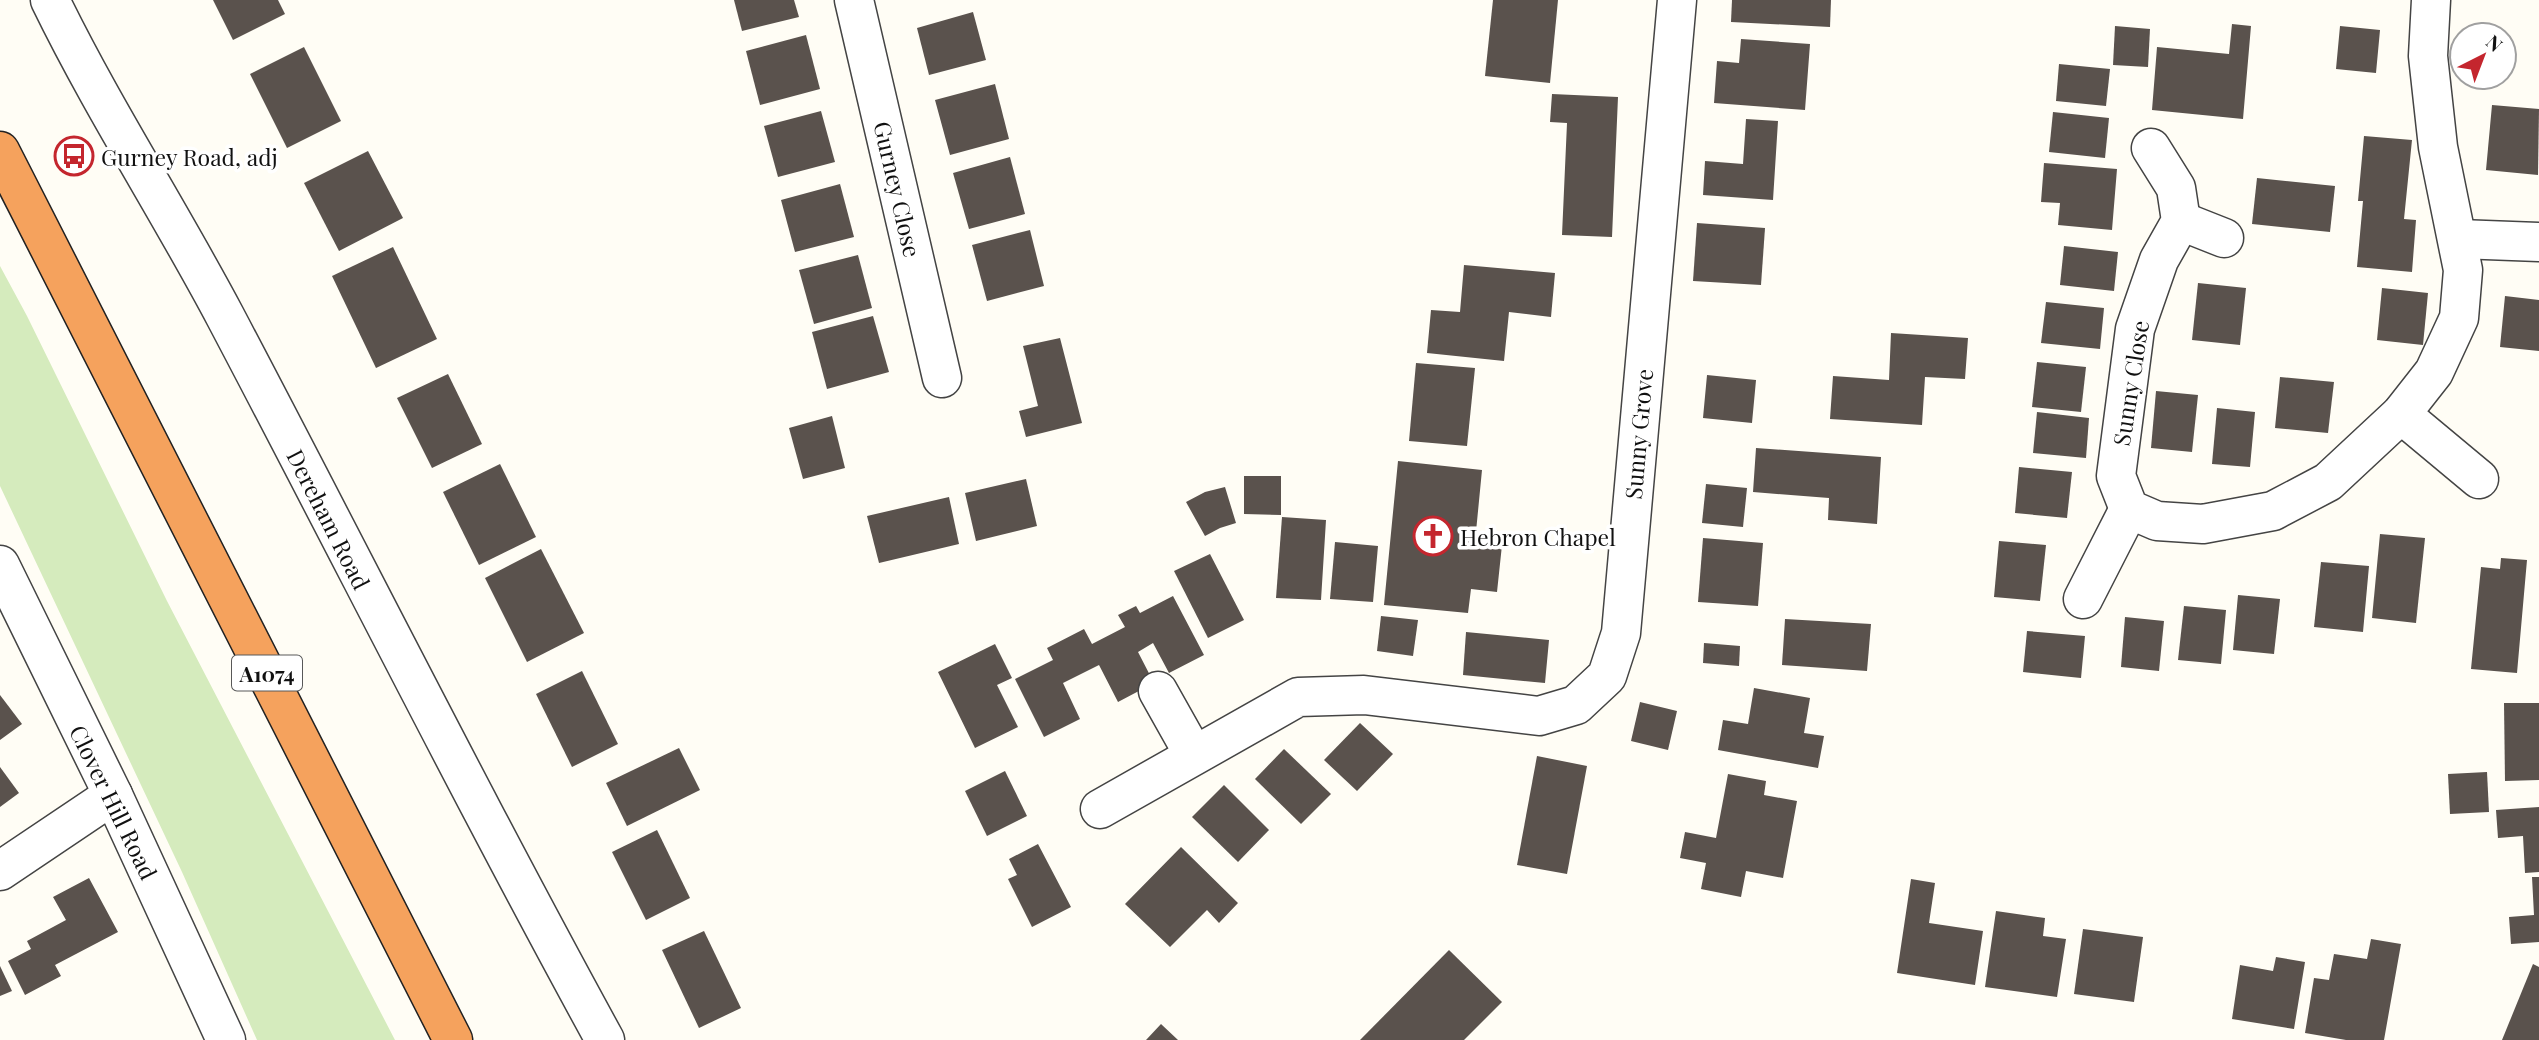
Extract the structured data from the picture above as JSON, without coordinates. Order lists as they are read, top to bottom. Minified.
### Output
{"streets":{"highway":["A1074"],"street":["Gurney Close","Sunny Close","Sunny Grove","Dereham Road","Clover Hill Road"]},"places":{"bus stop":["Gurney Road, adj"],"church":["Hebron Chapel"]},"north":"top right"}
